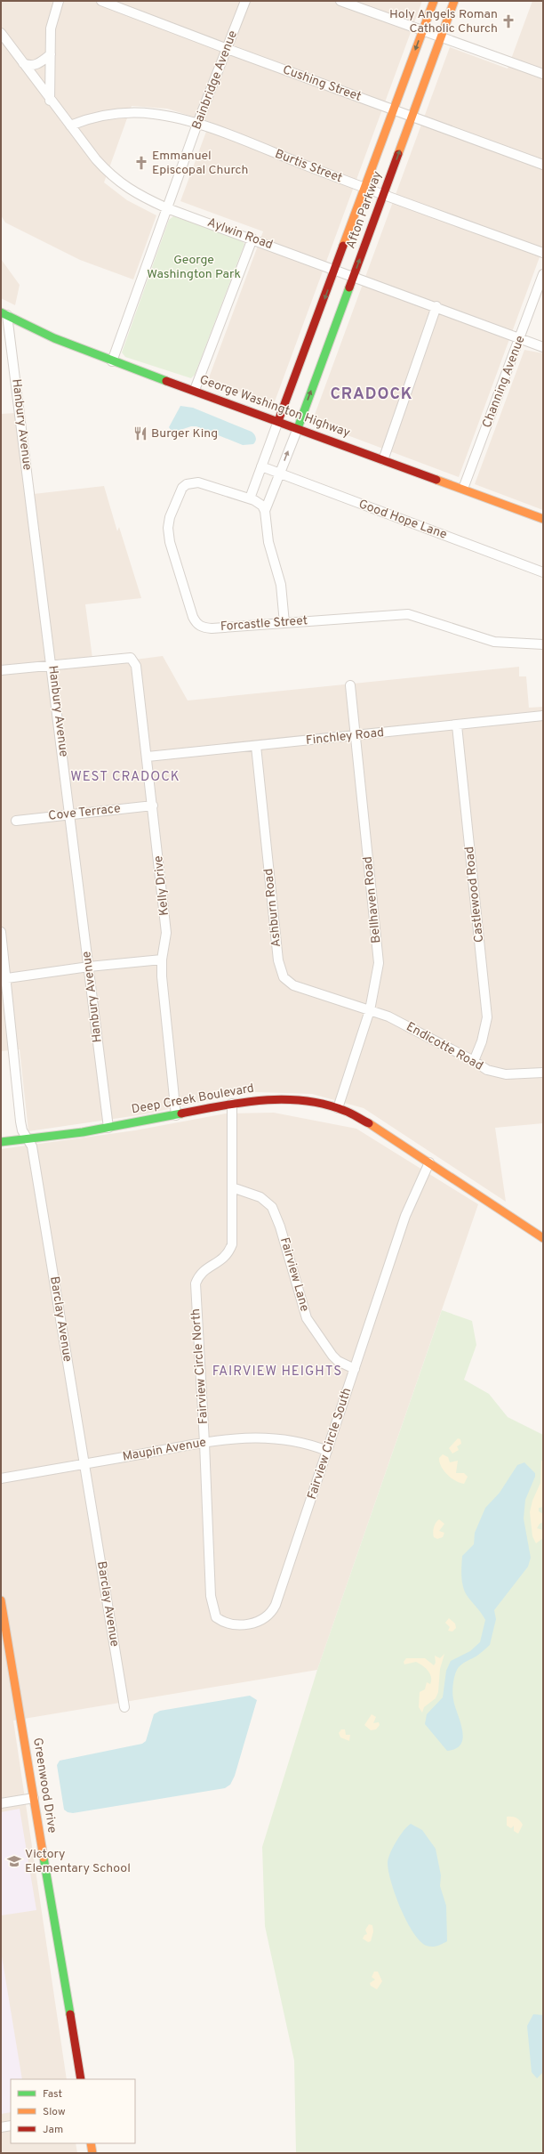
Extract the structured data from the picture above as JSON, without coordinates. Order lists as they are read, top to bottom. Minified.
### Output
{"streets":{"street":["Bainbridge Avenue","Cushing Street","Burtis Street","Afton Parkway","Aylwin Road","Channing Avenue","George Washington Highway","Hanbury Avenue","Good Hope Lane","Forcastle Street","Finchley Road","Cove Terrace","Kelly Drive","Castlewood Road","Bellhaven Road","Ashburn Road","Endicotte Road","Deep Creek Boulevard","Fairview Lane","Barclay Avenue","Fairview Circle North","Fairview Circle South","Maupin Avenue","Greenwood Drive"]},"crossings":[["Bainbridge Avenue","Cushing Street"],["Bainbridge Avenue","Burtis Street"],["Bainbridge Avenue","Aylwin Road"],["Bainbridge Avenue","George Washington Highway"],["Cushing Street","Afton Parkway"],["Burtis Street","Afton Parkway"],["Burtis Street","Aylwin Road"],["Afton Parkway","Aylwin Road"],["Afton Parkway","George Washington Highway"],["Aylwin Road","Channing Avenue"],["Channing Avenue","George Washington Highway"],["George Washington Highway","Hanbury Avenue"],["Hanbury Avenue","Cove Terrace"],["Hanbury Avenue","Kelly Drive"],["Hanbury Avenue","Deep Creek Boulevard"],["Finchley Road","Kelly Drive"],["Finchley Road","Castlewood Road"],["Finchley Road","Bellhaven Road"],["Finchley Road","Ashburn Road"],["Cove Terrace","Kelly Drive"],["Kelly Drive","Deep Creek Boulevard"],["Castlewood Road","Endicotte Road"],["Bellhaven Road","Ashburn Road"],["Bellhaven Road","Endicotte Road"],["Bellhaven Road","Deep Creek Boulevard"],["Ashburn Road","Endicotte Road"],["Deep Creek Boulevard","Barclay Avenue"],["Deep Creek Boulevard","Fairview Circle North"],["Deep Creek Boulevard","Fairview Circle South"],["Fairview Lane","Fairview Circle North"],["Fairview Lane","Fairview Circle South"],["Barclay Avenue","Maupin Avenue"],["Fairview Circle North","Fairview Circle South"],["Fairview Circle North","Maupin Avenue"],["Fairview Circle South","Maupin Avenue"]],"districts":["CRADOCK","WEST CRADOCK","FAIRVIEW HEIGHTS"],"parks":["George Washington Park"],"places":{"church":["Holy Angels Roman Catholic Church","Emmanuel Episcopal Church"],"restaurant":["Burger King"],"school or university":["Victory Elementary School"]},"legend":["Fast","Slow","Jam"]}
